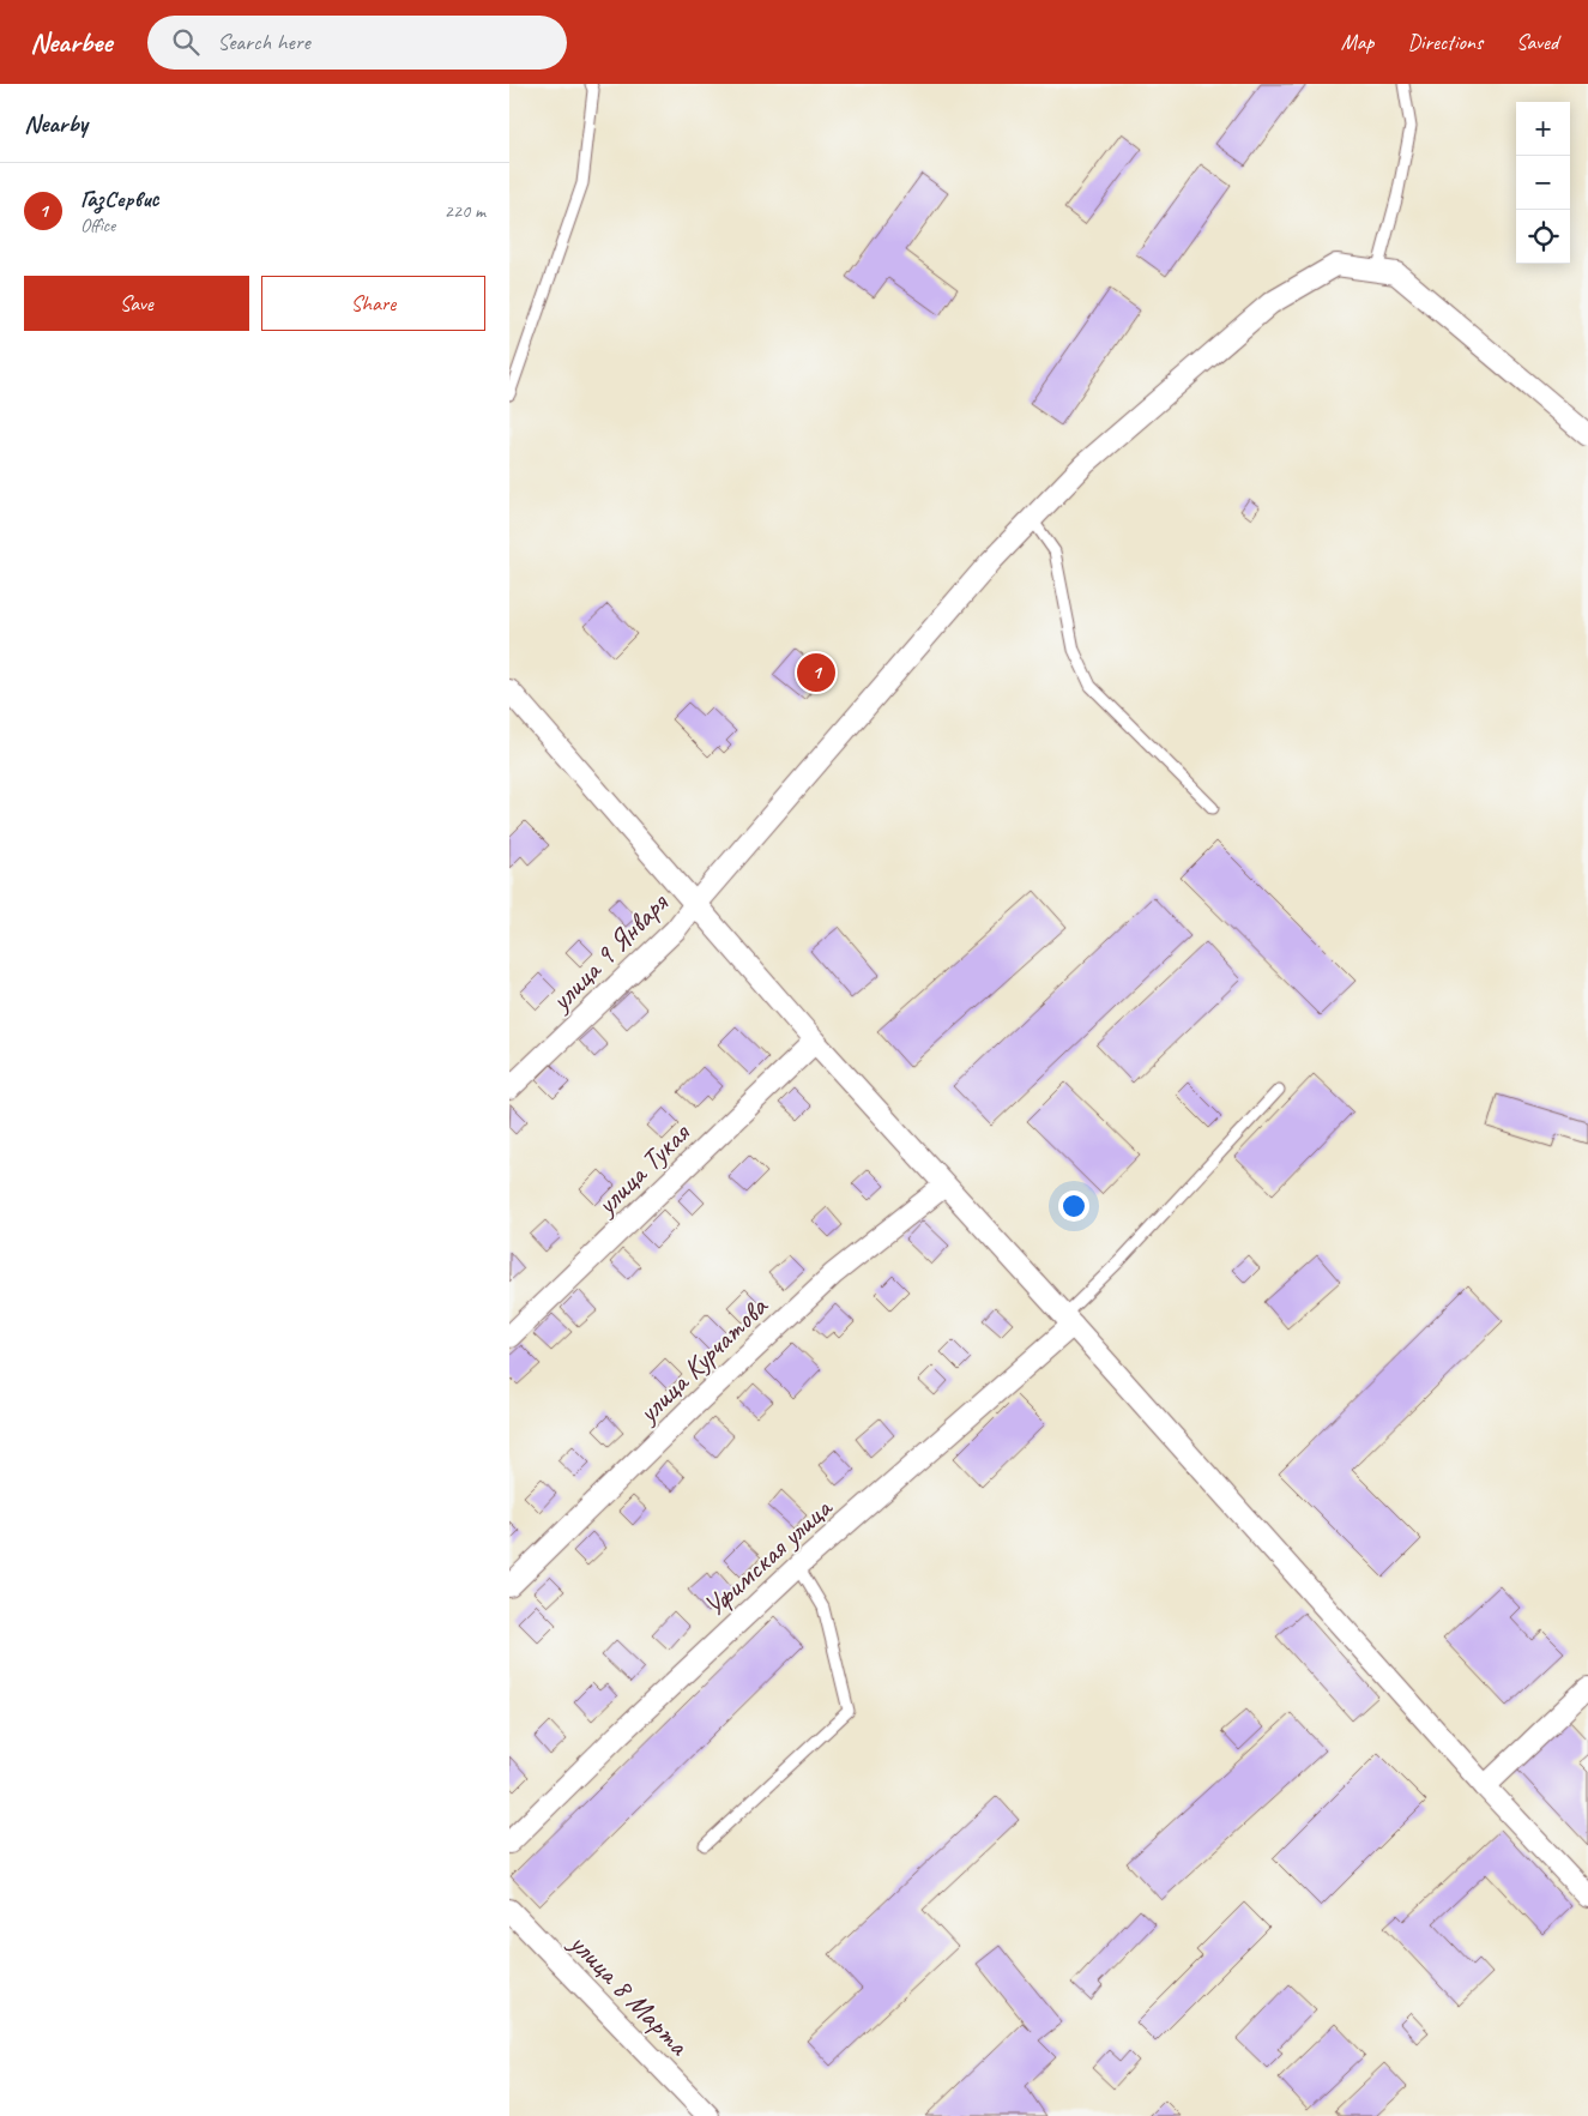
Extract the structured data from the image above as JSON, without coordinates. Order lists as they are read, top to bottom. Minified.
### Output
{"streets":{"street":["улица 9 Января","улица Тукая","улица Курчатова","Уфимская улица","улица 8 Марта"]},"page":{"header":"Nearbee","search":"Search here","nav":["Map","Directions","Saved"],"heading":"Nearby","map_buttons":["+","−"],"list":[{"mark":"1","name":"ГазСервис","note":"Office","value":"220 m"}],"buttons":["Save","Share"],"pins":"1"}}
